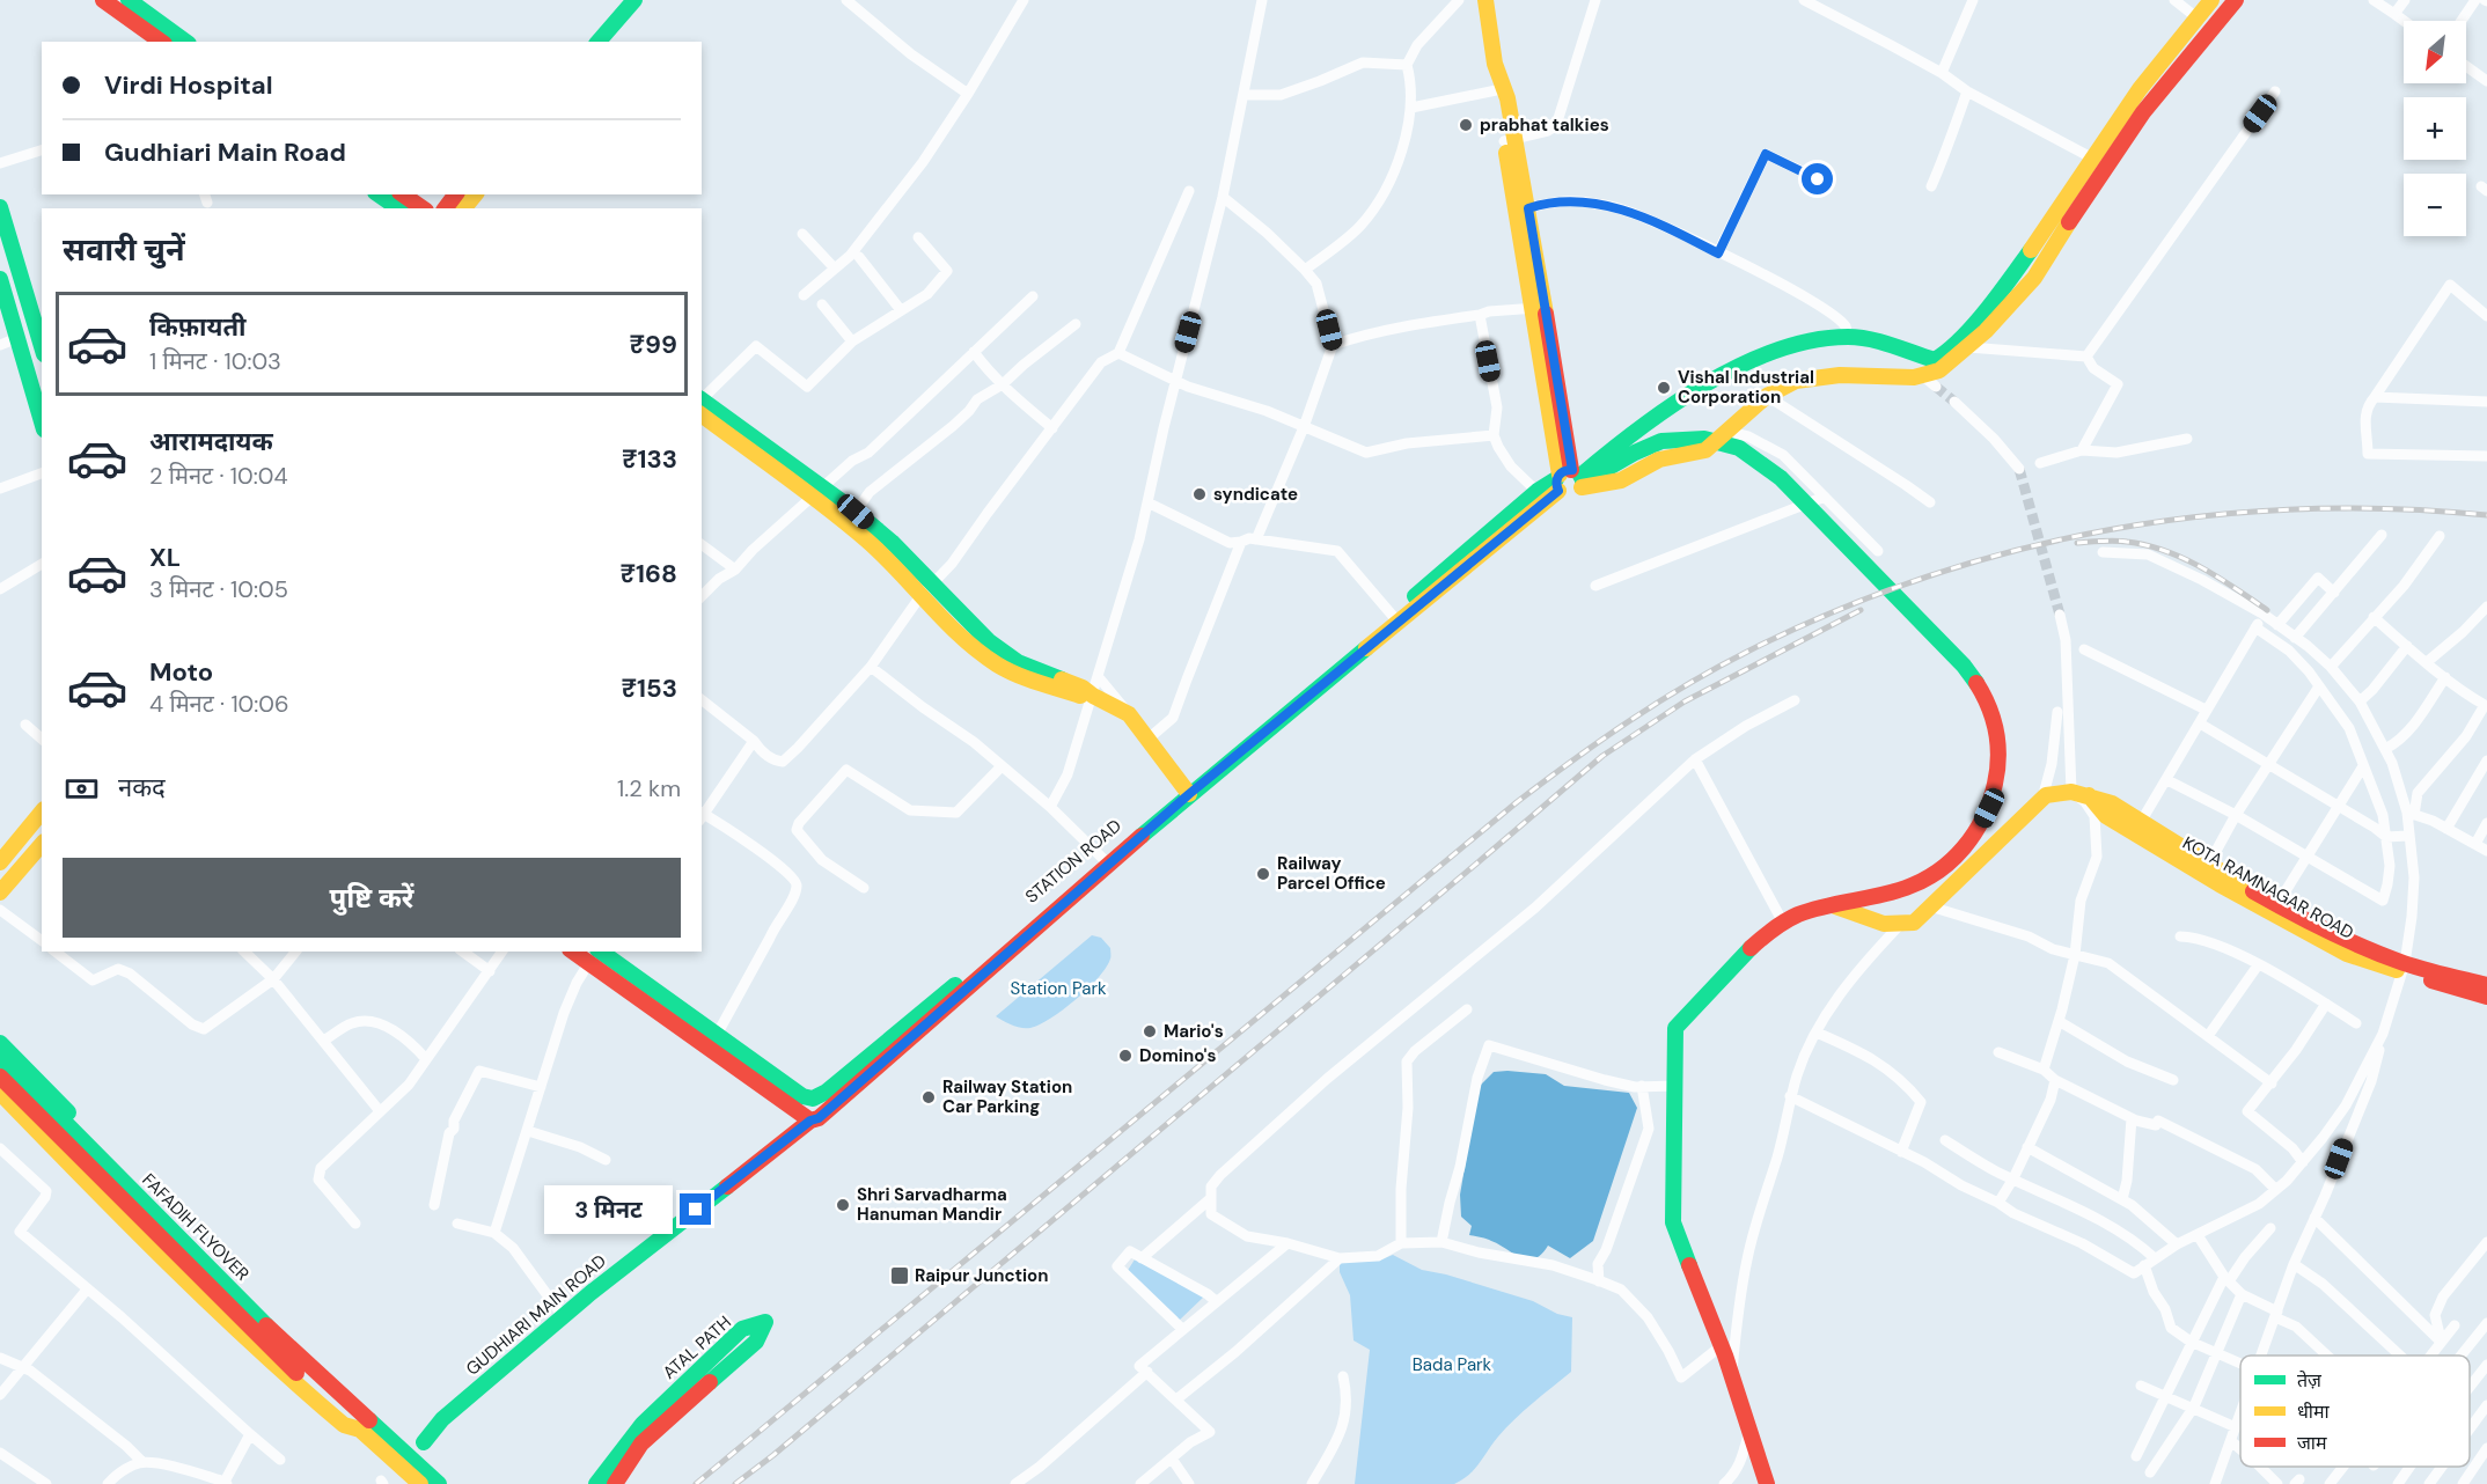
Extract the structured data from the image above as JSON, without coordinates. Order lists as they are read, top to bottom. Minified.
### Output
{"streets":{"main road":["STATION ROAD","KOTA RAMNAGAR ROAD","FAFADIH FLYOVER","GUDHIARI MAIN ROAD","ATAL PATH"]},"crossings":[["STATION ROAD","GUDHIARI MAIN ROAD"]],"parks":["Station Park","Bada Park"],"places":{"other":["prabhat talkies","Vishal Industrial Corporation","syndicate","Railway Parcel Office","Mario's","Domino's","Railway Station Car Parking","Shri Sarvadharma Hanuman Mandir"],"transit":["Raipur Junction"]},"legend":["तेज़","धीमा","जाम"],"north":"bottom left","page":{"map_buttons":["+","−"],"banner":["Virdi Hospital","Gudhiari Main Road"],"heading":"सवारी चुनें","list":[{"name":"किफ़ायती","note":"1 मिनट · 10:03","value":"₹99"},{"name":"आरामदायक","note":"2 मिनट · 10:04","value":"₹133"},{"name":"XL","note":"3 मिनट · 10:05","value":"₹168"},{"name":"Moto","note":"4 मिनट · 10:06","value":"₹153"}],"pay":["नकद","1.2 km"],"buttons":"पुष्टि करें","bubble":"3 मिनट"}}
